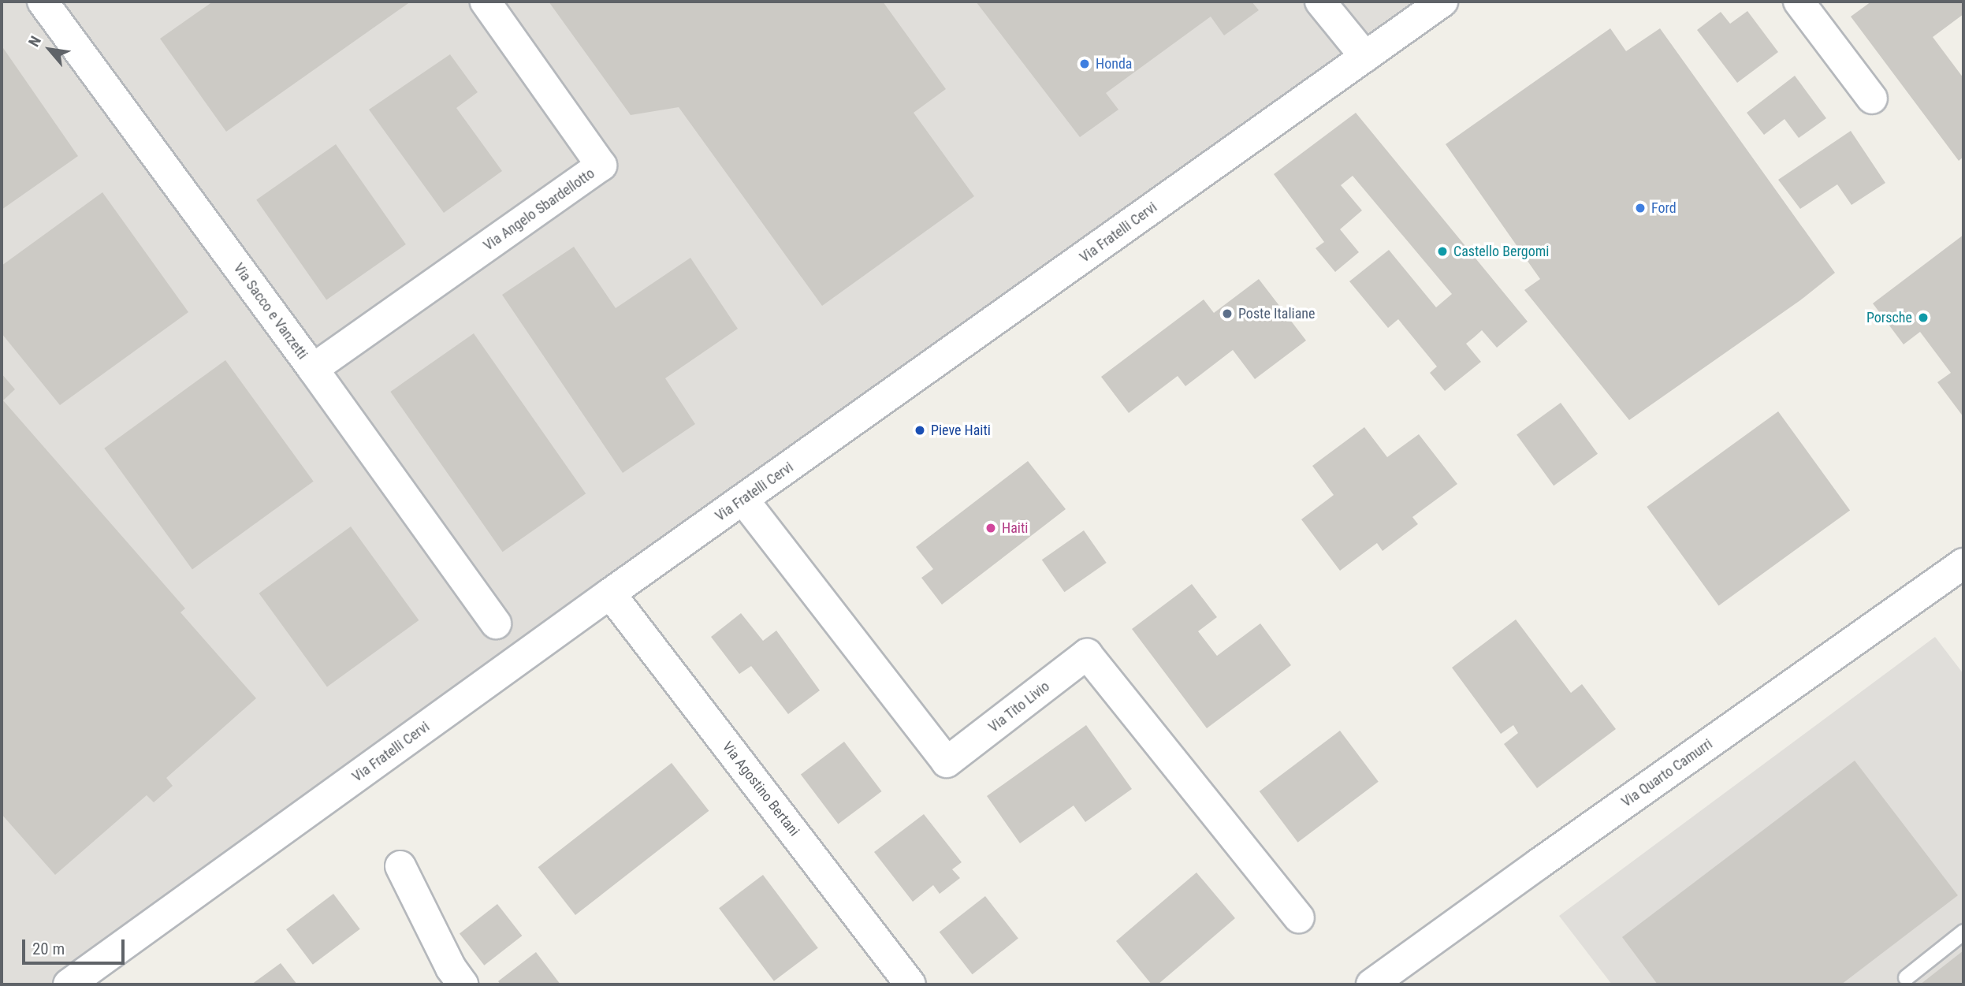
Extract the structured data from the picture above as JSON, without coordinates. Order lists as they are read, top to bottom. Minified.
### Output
{"streets":{"street":["Via Angelo Sbardellotto","Via Fratelli Cervi","Via Sacco e Vanzetti","Via Tito Livio","Via Quarto Camurri","Via Agostino Bertani"]},"crossings":[["Via Angelo Sbardellotto","Via Sacco e Vanzetti"],["Via Fratelli Cervi","Via Tito Livio"],["Via Fratelli Cervi","Via Agostino Bertani"]],"places":["Honda","Ford","Castello Bergomi","Poste Italiane","Porsche","Pieve Haiti","Haiti"],"scale_bar":"20 m","north":"top left"}
